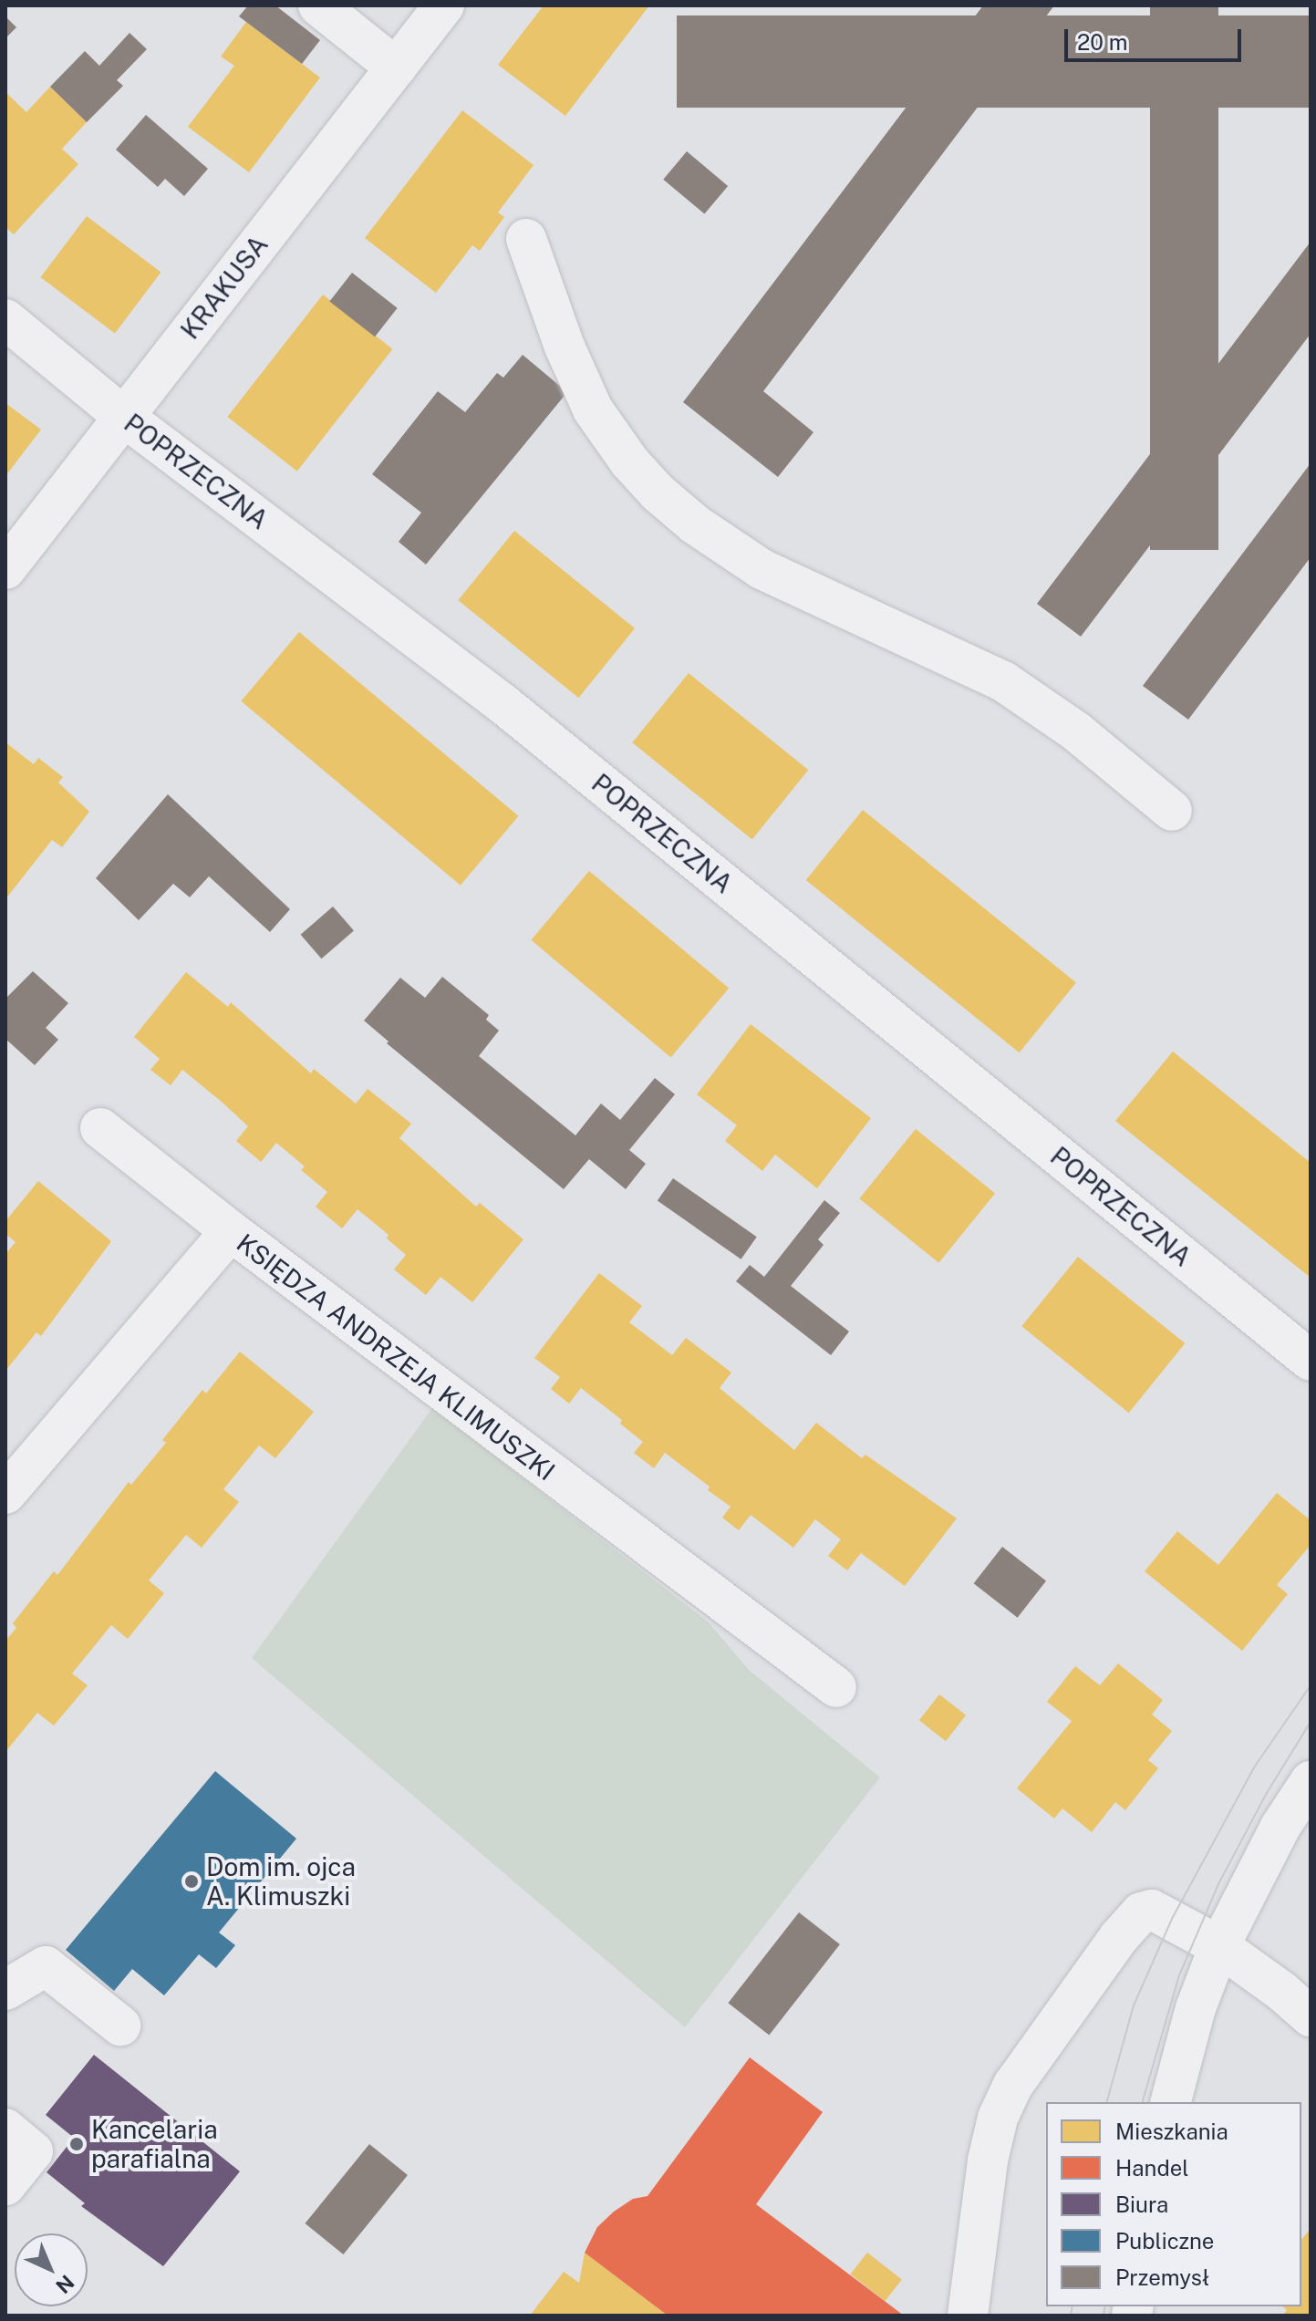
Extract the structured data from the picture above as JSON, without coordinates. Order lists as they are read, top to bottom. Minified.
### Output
{"streets":{"street":["KRAKUSA","POPRZECZNA","KSIĘDZA ANDRZEJA KLIMUSZKI"]},"crossings":[["KRAKUSA","POPRZECZNA"]],"places":["Dom im. ojca A. Klimuszki","Kancelaria parafialna"],"legend":["Mieszkania","Handel","Biura","Publiczne","Przemysł"],"scale_bar":"20 m","north":"bottom right"}
